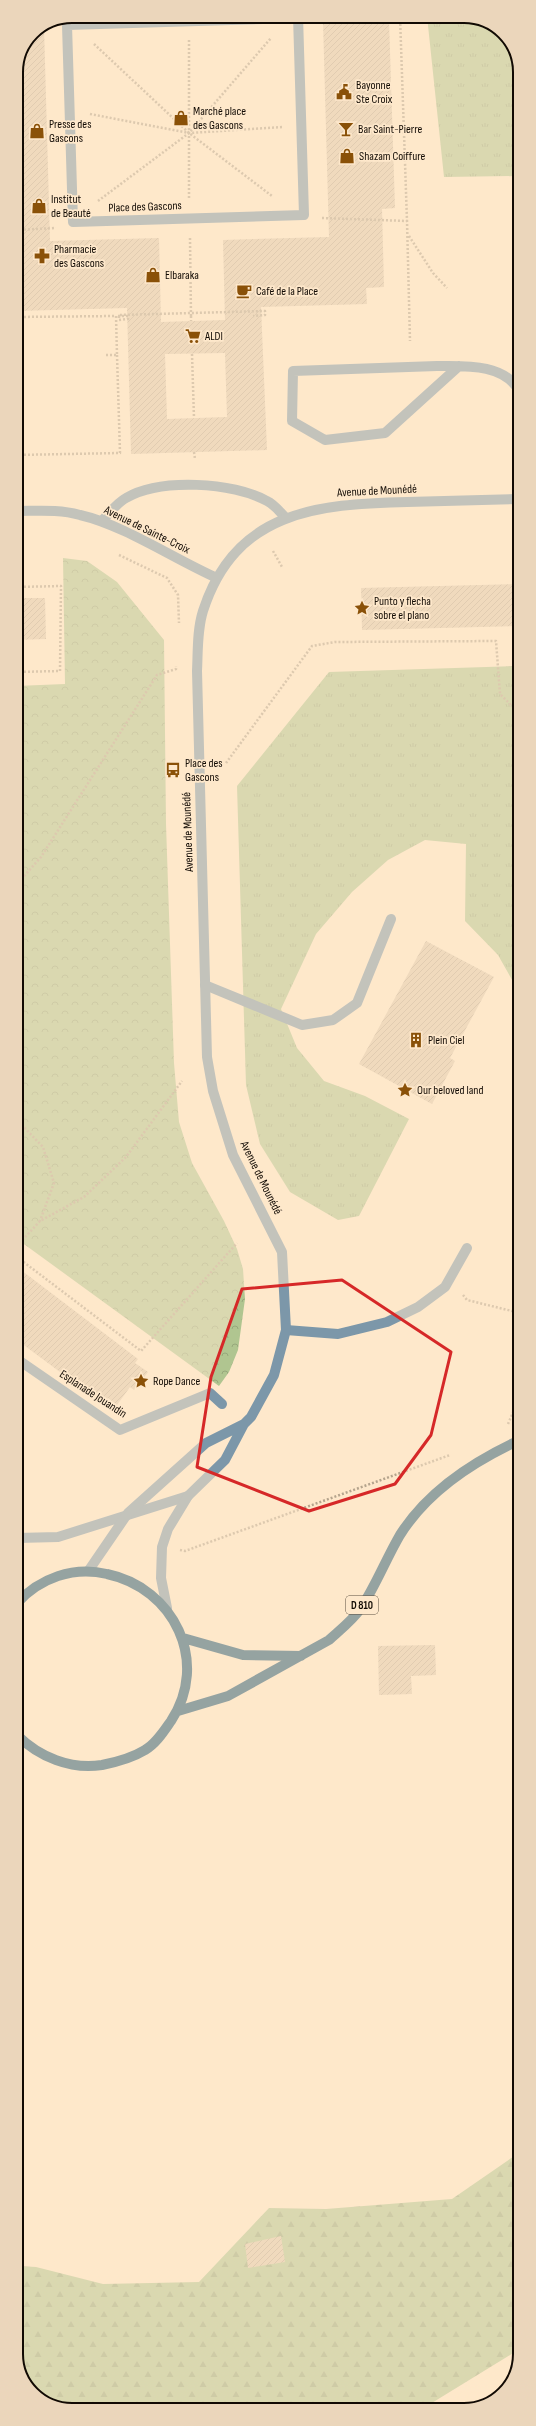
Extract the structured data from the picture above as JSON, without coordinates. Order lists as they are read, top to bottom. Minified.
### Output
{"streets":{"main road":["D 810"],"street":["Place des Gascons","Avenue de Mounédé","Avenue de Sainte-Croix","Esplanade Jouandin"]},"crossings":[["Avenue de Mounédé","Avenue de Sainte-Croix"]],"places":{"public building":["Bayonne Ste Croix"],"shop":["Marché place des Gascons","Presse des Gascons","Shazam Coiffure","Institut de Beauté","Elbaraka"],"bar":["Bar Saint-Pierre"],"pharmacy":["Pharmacie des Gascons"],"cafe":["Café de la Place"],"supermarket":["ALDI"],"place":["Punto y flecha sobre el plano","Our beloved land","Rope Dance"],"bus stop":["Place des Gascons"],"building":["Plein Ciel"]}}
